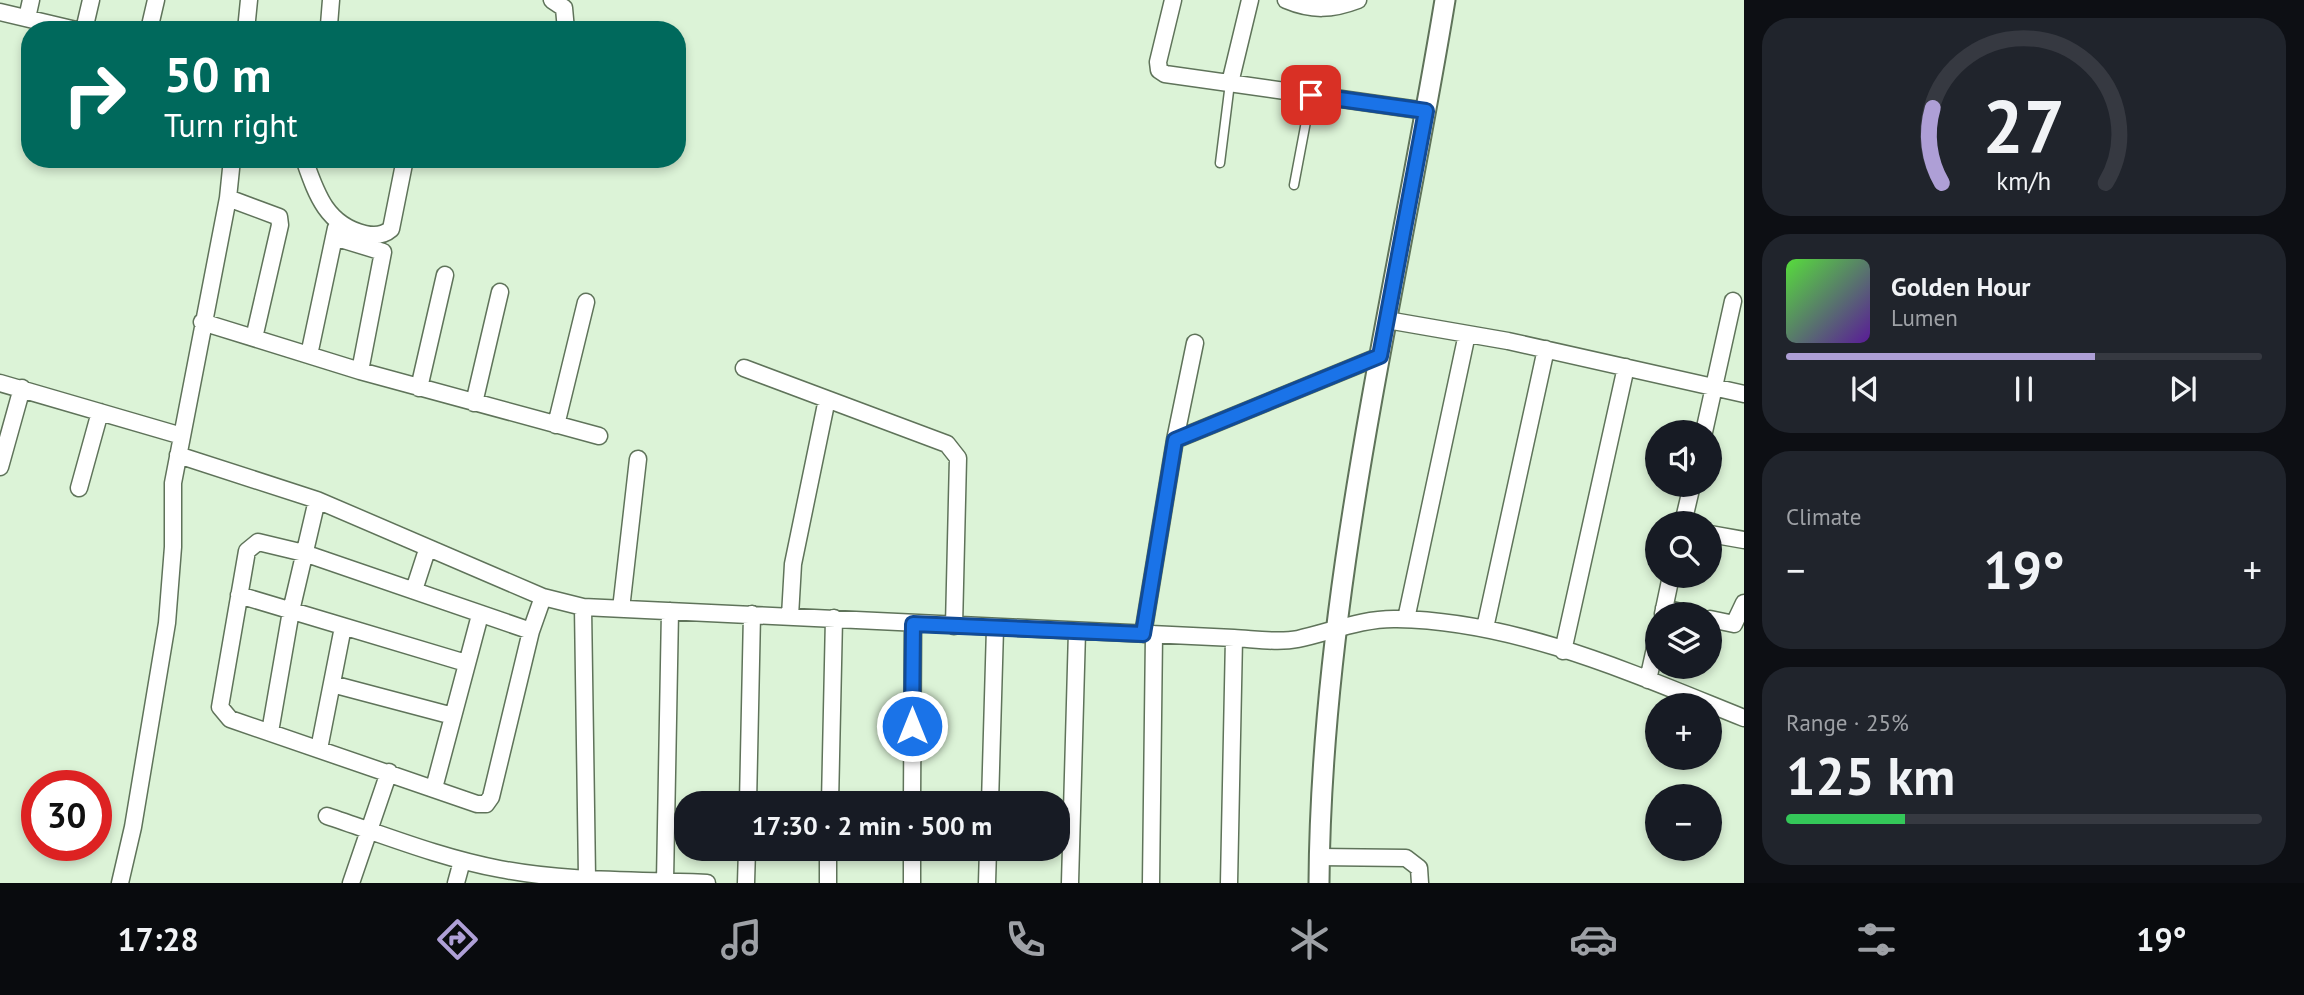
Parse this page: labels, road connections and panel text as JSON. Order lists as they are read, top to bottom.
{
  "page": {
    "turn": ["50 m", "Turn right"],
    "song": ["Golden Hour", "Lumen"],
    "map_buttons": ["+", "−"],
    "tile": [
      "Climate",
      ["Range · 25%", "125 km"]
    ],
    "heat": ["−", "19°", "+"],
    "limit": "30",
    "trip": "17:30 · 2 min · 500 m",
    "tabs": ["17:28", "19°"],
    "gauge": ["27", "km/h"]
  }
}
